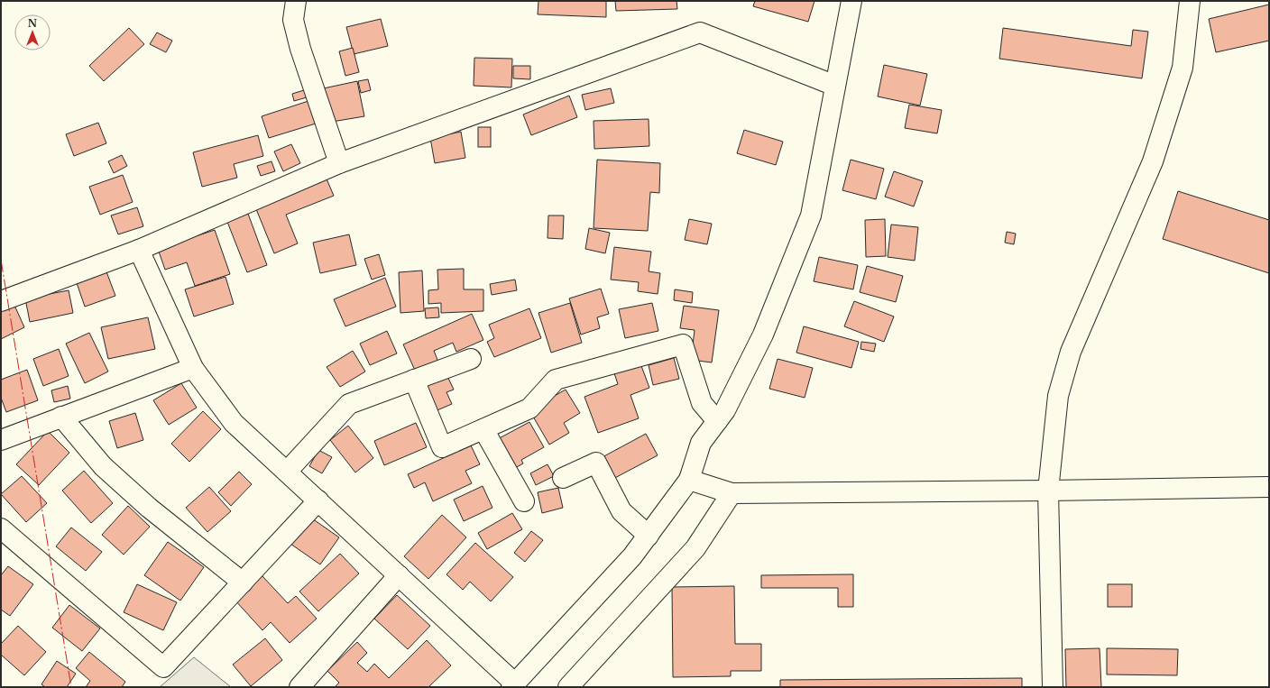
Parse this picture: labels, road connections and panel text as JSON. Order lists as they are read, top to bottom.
{
  "north": "top"
}
